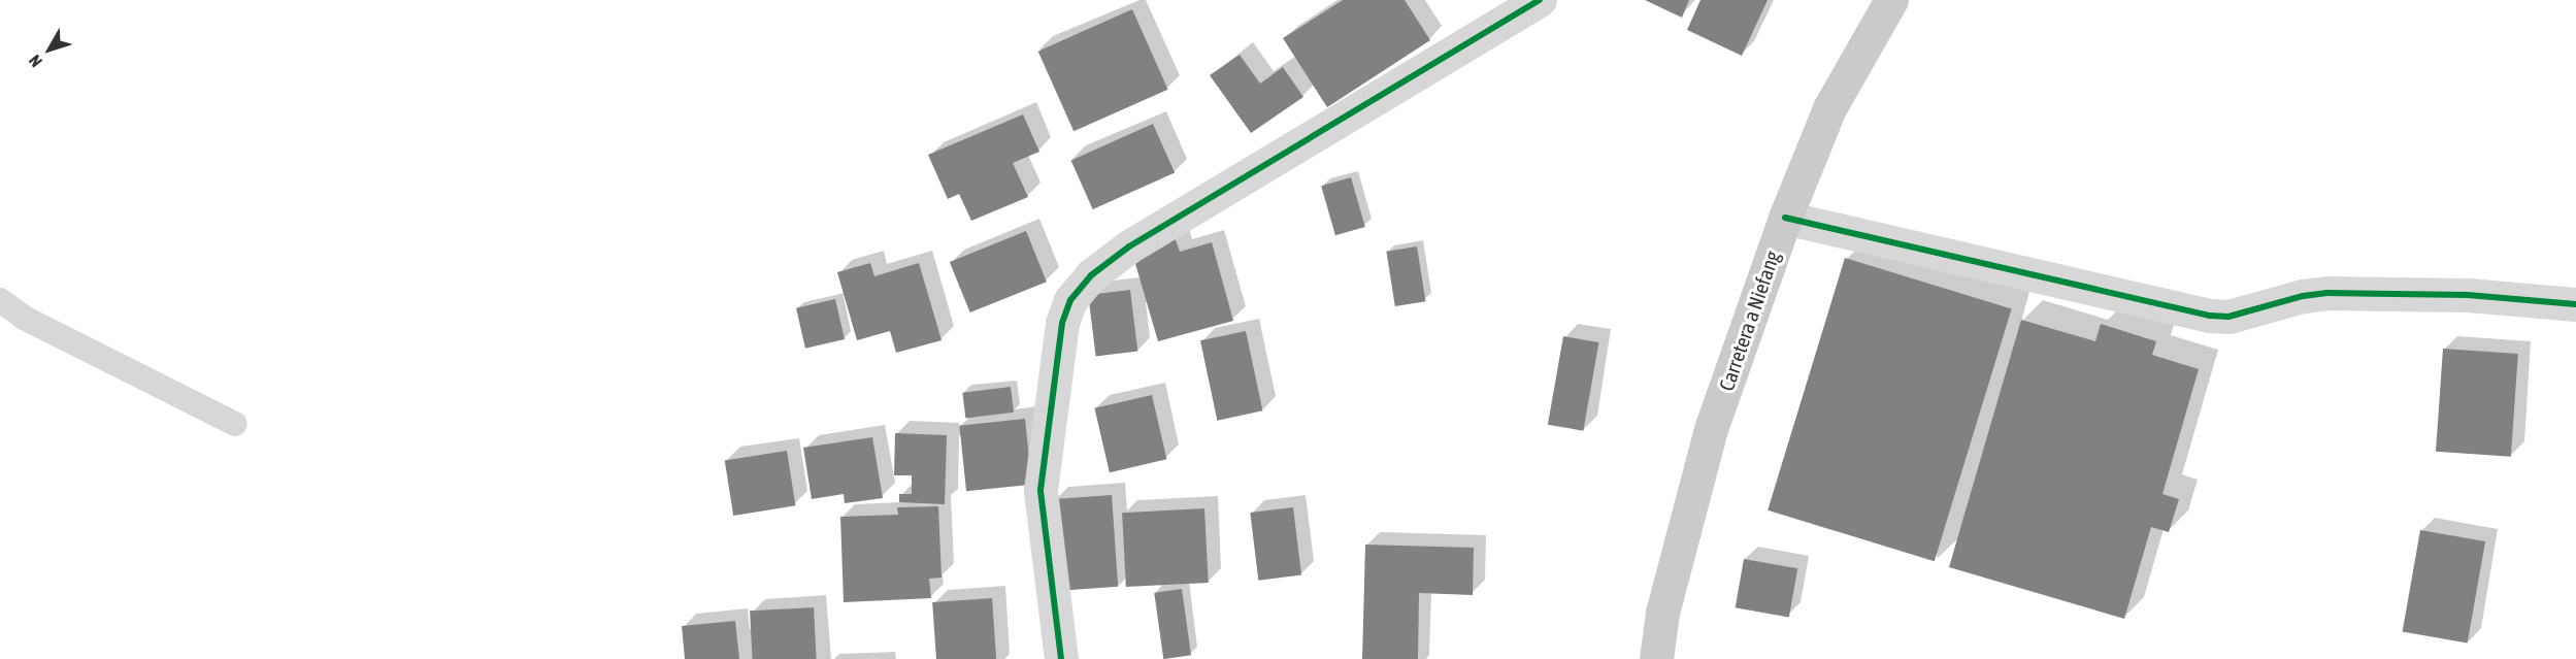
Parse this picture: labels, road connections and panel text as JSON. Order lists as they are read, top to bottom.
{
  "streets": {
    "main road": ["Carretera a Niefang"]
  },
  "north": "bottom left"
}
